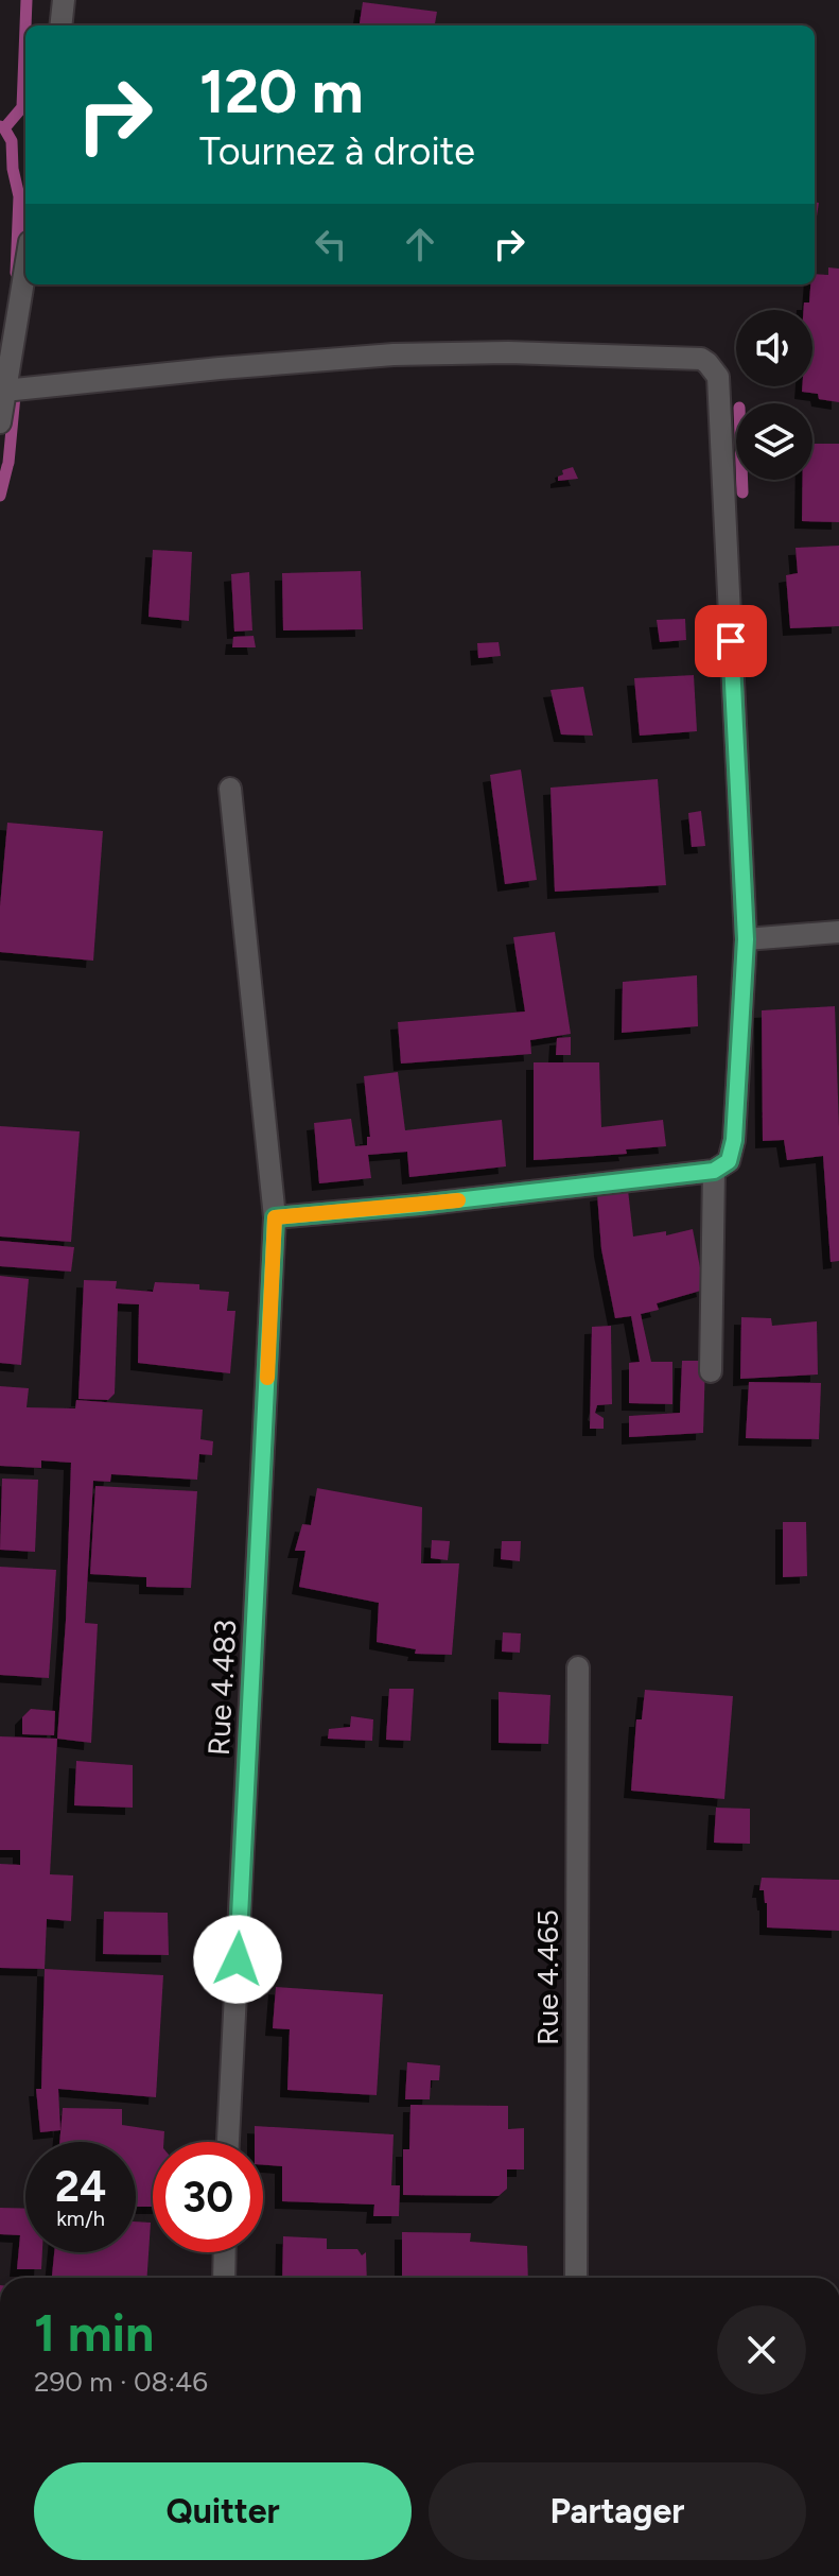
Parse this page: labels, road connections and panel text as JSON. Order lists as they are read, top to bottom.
{
  "streets": {
    "street": ["Rue 4.483", "Rue 4.465"]
  },
  "page": {
    "turn": ["120 m", "Tournez à droite"],
    "speed": "24 km/h",
    "limit": "30",
    "heading": ["1 min", "290 m · 08:46"],
    "buttons": ["Quitter", "Partager"]
  }
}
